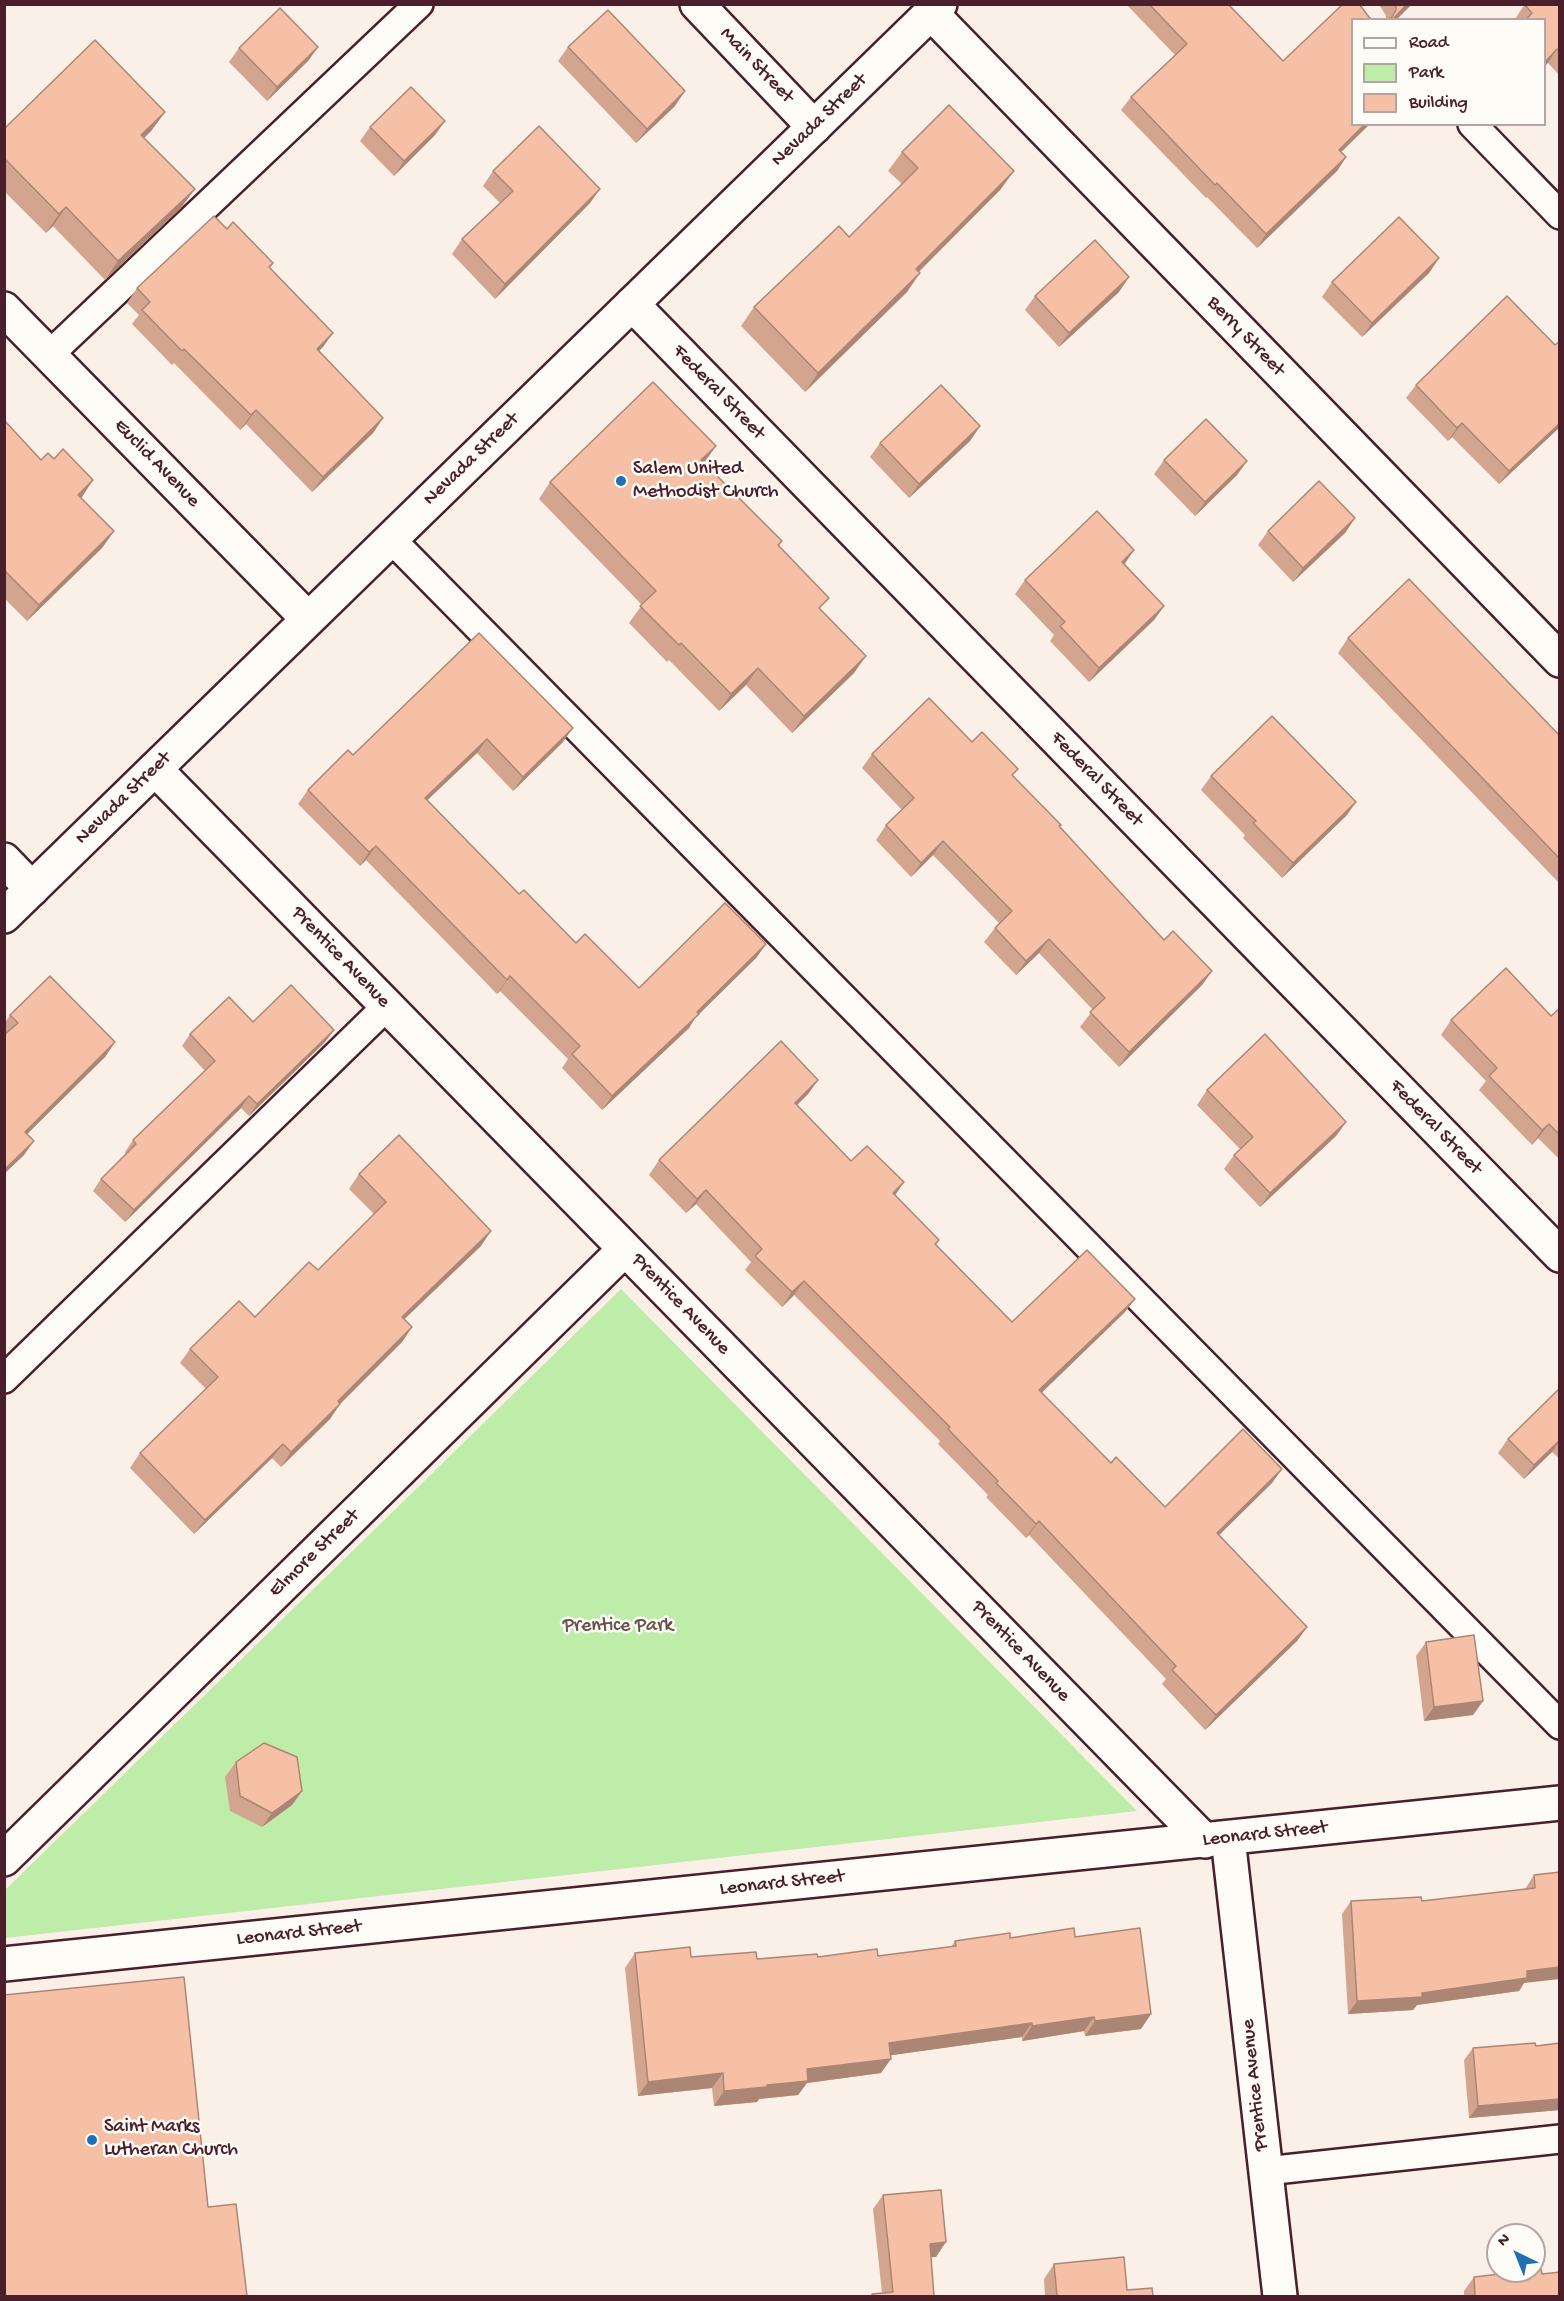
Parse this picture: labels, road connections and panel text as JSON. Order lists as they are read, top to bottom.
{
  "streets": {
    "street": [
      "Main Street",
      "Nevada Street",
      "Berry Street",
      "Federal Street",
      "Euclid Avenue",
      "Prentice Avenue",
      "Elmore Street",
      "Leonard Street"
    ]
  },
  "crossings": [
    ["Main Street", "Nevada Street"],
    ["Nevada Street", "Berry Street"],
    ["Nevada Street", "Federal Street"],
    ["Nevada Street", "Euclid Avenue"],
    ["Nevada Street", "Prentice Avenue"],
    ["Prentice Avenue", "Elmore Street"],
    ["Prentice Avenue", "Leonard Street"]
  ],
  "parks": ["Prentice Park"],
  "places": ["Salem United Methodist Church", "Saint Marks Lutheran Church"],
  "legend": ["Road", "Park", "Building"],
  "north": "top left"
}
